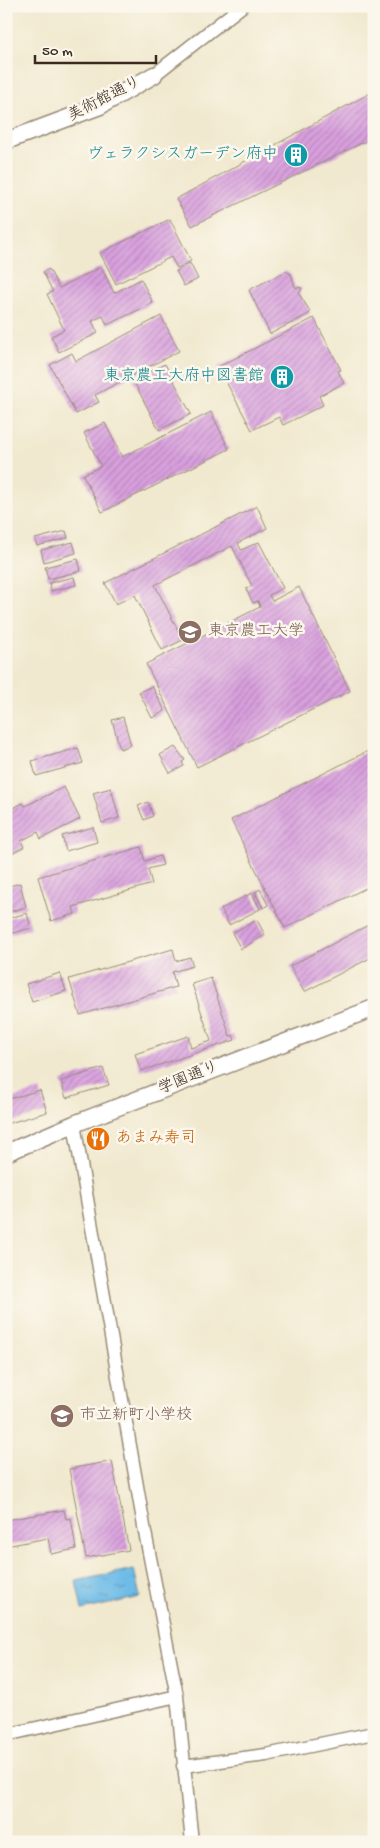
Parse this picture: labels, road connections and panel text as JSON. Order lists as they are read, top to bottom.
{
  "streets": {
    "street": ["美術館通り", "学園通り"]
  },
  "places": {
    "building": ["ヴェラクシスガーデン府中", "東京農工大府中図書館"],
    "school or university": ["東京農工大学", "市立新町小学校"],
    "restaurant": ["あまみ寿司"]
  },
  "scale_bar": "50 m"
}
